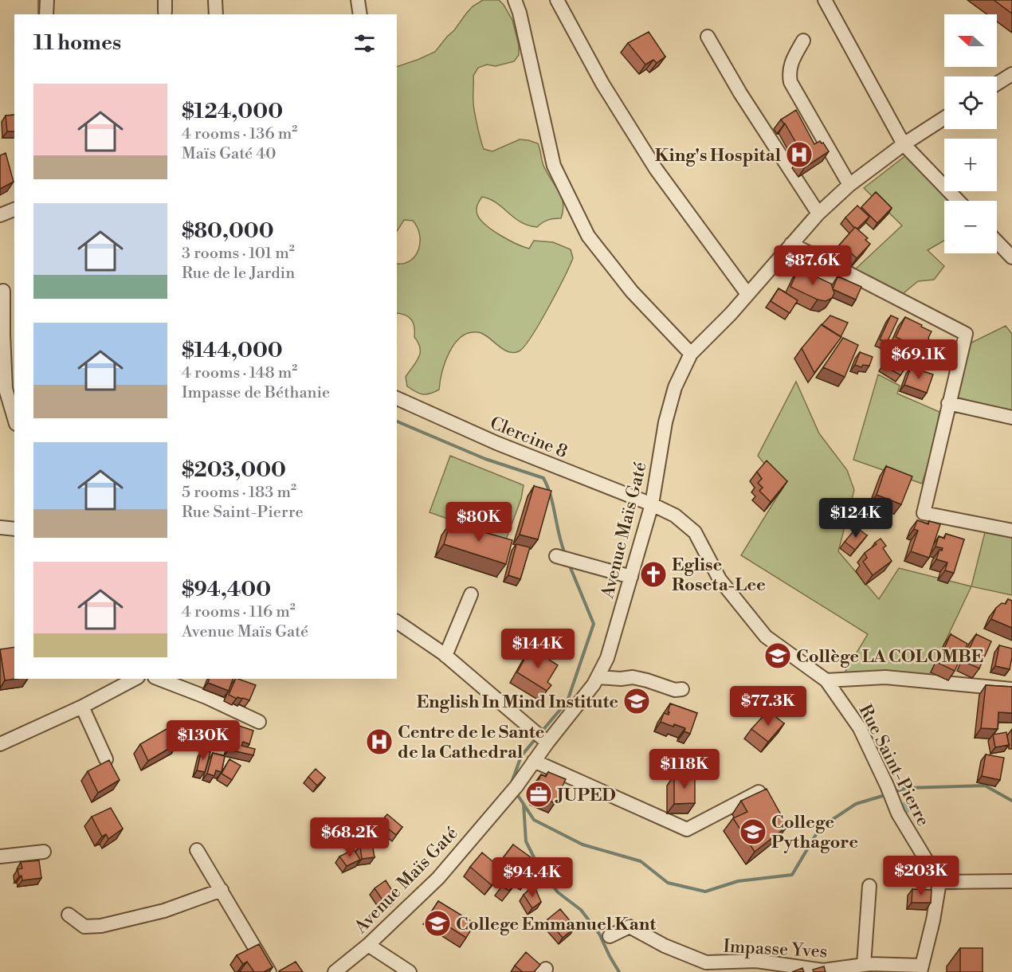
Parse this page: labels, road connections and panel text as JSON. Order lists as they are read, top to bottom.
{
  "streets": {
    "street": [
      "Clercine 8",
      "Avenue Maïs Gaté",
      "Rue Saint-Pierre",
      "Impasse Yves"
    ]
  },
  "crossings": [
    ["Clercine 8", "Avenue Maïs Gaté"],
    ["Clercine 8", "Rue Saint-Pierre"],
    ["Avenue Maïs Gaté", "Rue Saint-Pierre"]
  ],
  "places": {
    "hospital": ["King's Hospital", "Centre de le Sante de la Cathedral"],
    "church": ["Eglise Roseta-Lee"],
    "school or university": [
      "Collège LA COLOMBE",
      "English In Mind Institute",
      "College Pythagore",
      "College Emmanuel Kant"
    ],
    "office": ["JUPED"]
  },
  "north": "left",
  "page": {
    "map_buttons": ["+", "−"],
    "heading": "11 homes",
    "list": [
      {
        "name": "$124,000",
        "note": "4 rooms · 136 m² · Maïs Gaté 40"
      },
      {
        "name": "$80,000",
        "note": "3 rooms · 101 m² · Rue de le Jardin"
      },
      {
        "name": "$144,000",
        "note": "4 rooms · 148 m² · Impasse de Béthanie"
      },
      {
        "name": "$203,000",
        "note": "5 rooms · 183 m² · Rue Saint-Pierre"
      },
      {
        "name": "$94,400",
        "note": "4 rooms · 116 m² · Avenue Maïs Gaté"
      }
    ],
    "price": [
      "$87.6K",
      "$69.1K",
      "$124K",
      "$80K",
      "$144K",
      "$77.3K",
      "$130K",
      "$118K",
      "$68.2K",
      "$203K",
      "$94.4K"
    ]
  }
}
